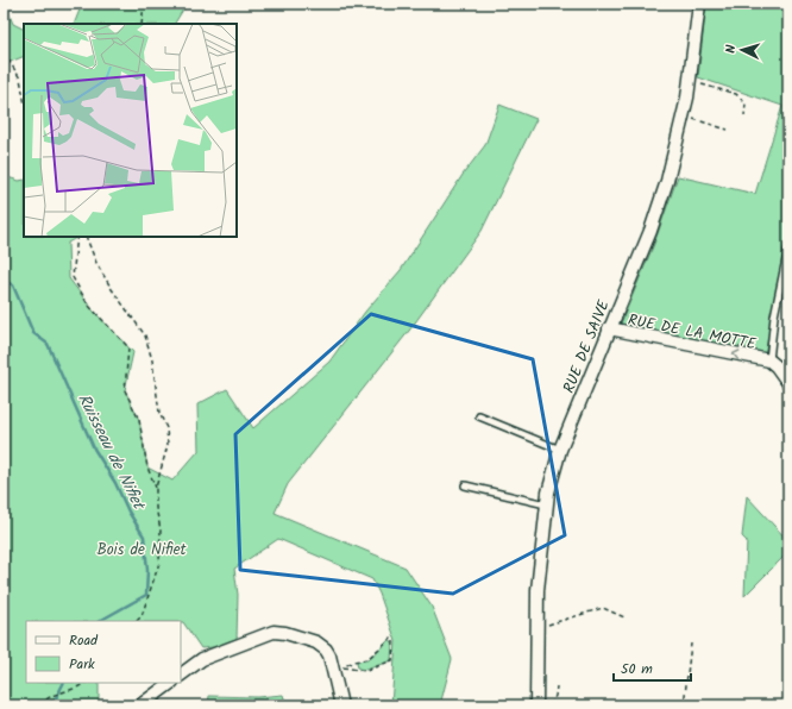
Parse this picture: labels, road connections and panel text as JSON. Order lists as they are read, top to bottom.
{
  "streets": {
    "street": ["RUE DE LA MOTTE", "RUE DE SAIVE"]
  },
  "crossings": [
    ["RUE DE LA MOTTE", "RUE DE SAIVE"]
  ],
  "one_way": ["RUE DE LA MOTTE"],
  "water": ["Ruisseau de Nifiet"],
  "parks": ["Bois de Nifiet"],
  "legend": ["Road", "Park"],
  "scale_bar": "50 m",
  "north": "left"
}
